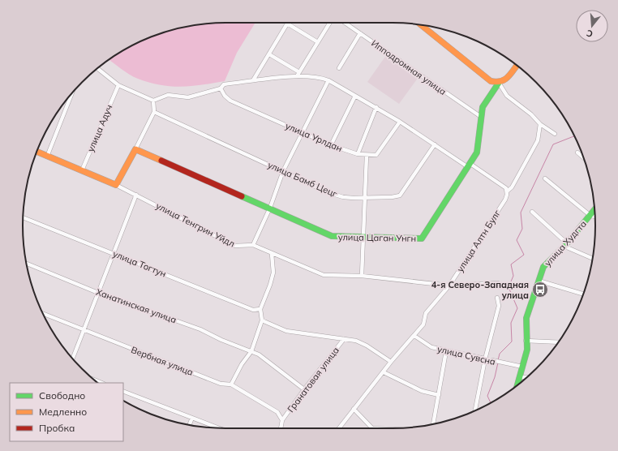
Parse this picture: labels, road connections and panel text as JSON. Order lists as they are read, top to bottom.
{
  "streets": {
    "street": [
      "Ипподромная улица",
      "улица Адуч",
      "улица Урлдан",
      "улица Бамб Цецг",
      "улица Тенгрин Уйдл",
      "улица Цаган Унгн",
      "улица Алтн Булг",
      "улица Худгта",
      "улица Тогтун",
      "Ханатинская улица",
      "улица Сувсна",
      "Вербная улица",
      "Гранатовая улица"
    ]
  },
  "crossings": [
    ["Ипподромная улица", "улица Цаган Унгн"],
    ["улица Адуч", "улица Тенгрин Уйдл"],
    ["улица Тенгрин Уйдл", "улица Алтн Булг"],
    ["улица Алтн Булг", "улица Сувсна"],
    ["улица Худгта", "улица Сувсна"],
    ["Ханатинская улица", "Гранатовая улица"],
    ["Вербная улица", "Гранатовая улица"]
  ],
  "places": {
    "bus stop": ["4-я Северо-Западная улица"]
  },
  "legend": ["Свободно", "Медленно", "Пробка"],
  "north": "bottom"
}
